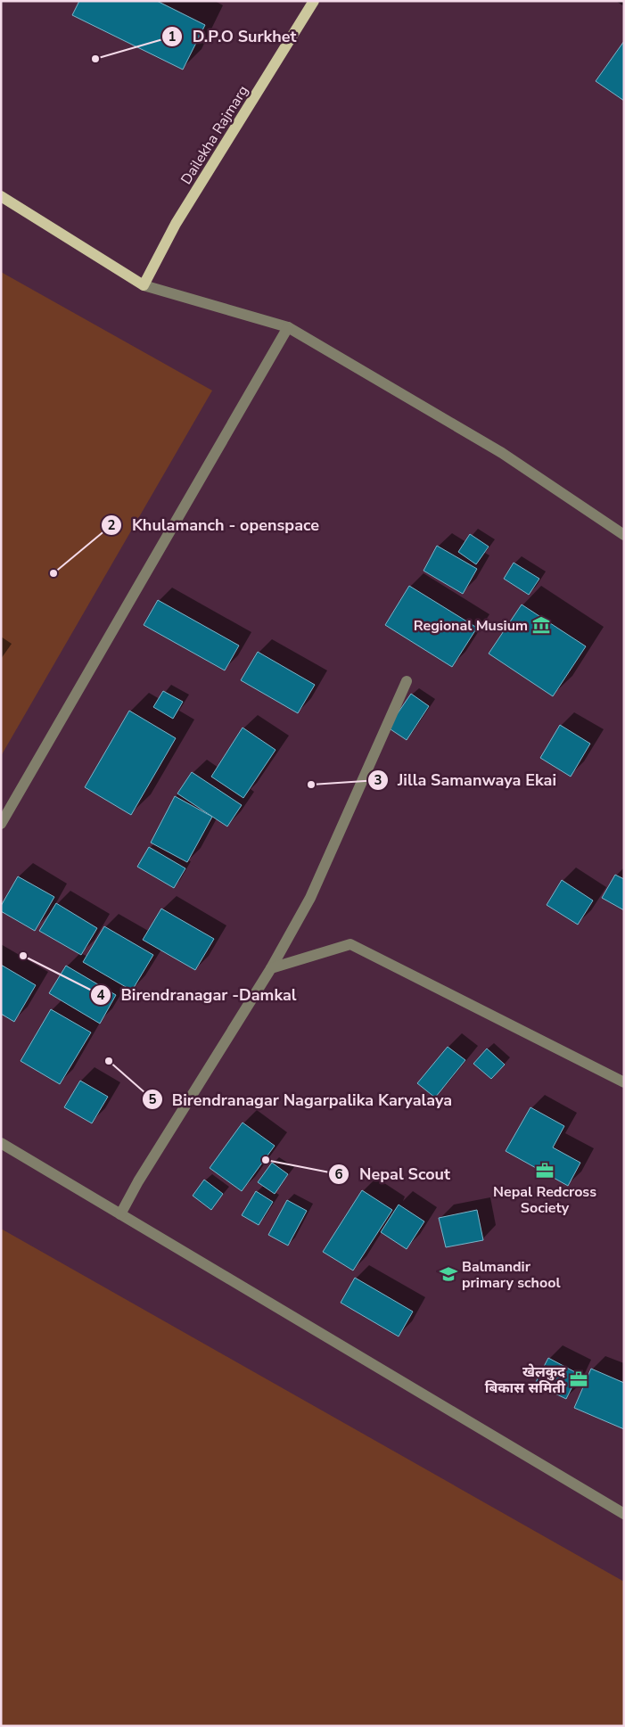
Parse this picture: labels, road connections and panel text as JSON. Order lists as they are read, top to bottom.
{
  "streets": {
    "main road": ["Dailekha Rajmarg"]
  },
  "places": {
    "other": [
      "D.P.O Surkhet",
      "Khulamanch - openspace",
      "Jilla Samanwaya Ekai",
      "Birendranagar -Damkal",
      "Birendranagar Nagarpalika Karyalaya",
      "Nepal Scout"
    ],
    "museum": ["Regional Musium"],
    "office": ["Nepal Redcross Society", "खेलकुद बिकास समिती"],
    "school or university": ["Balmandir primary school"]
  }
}
